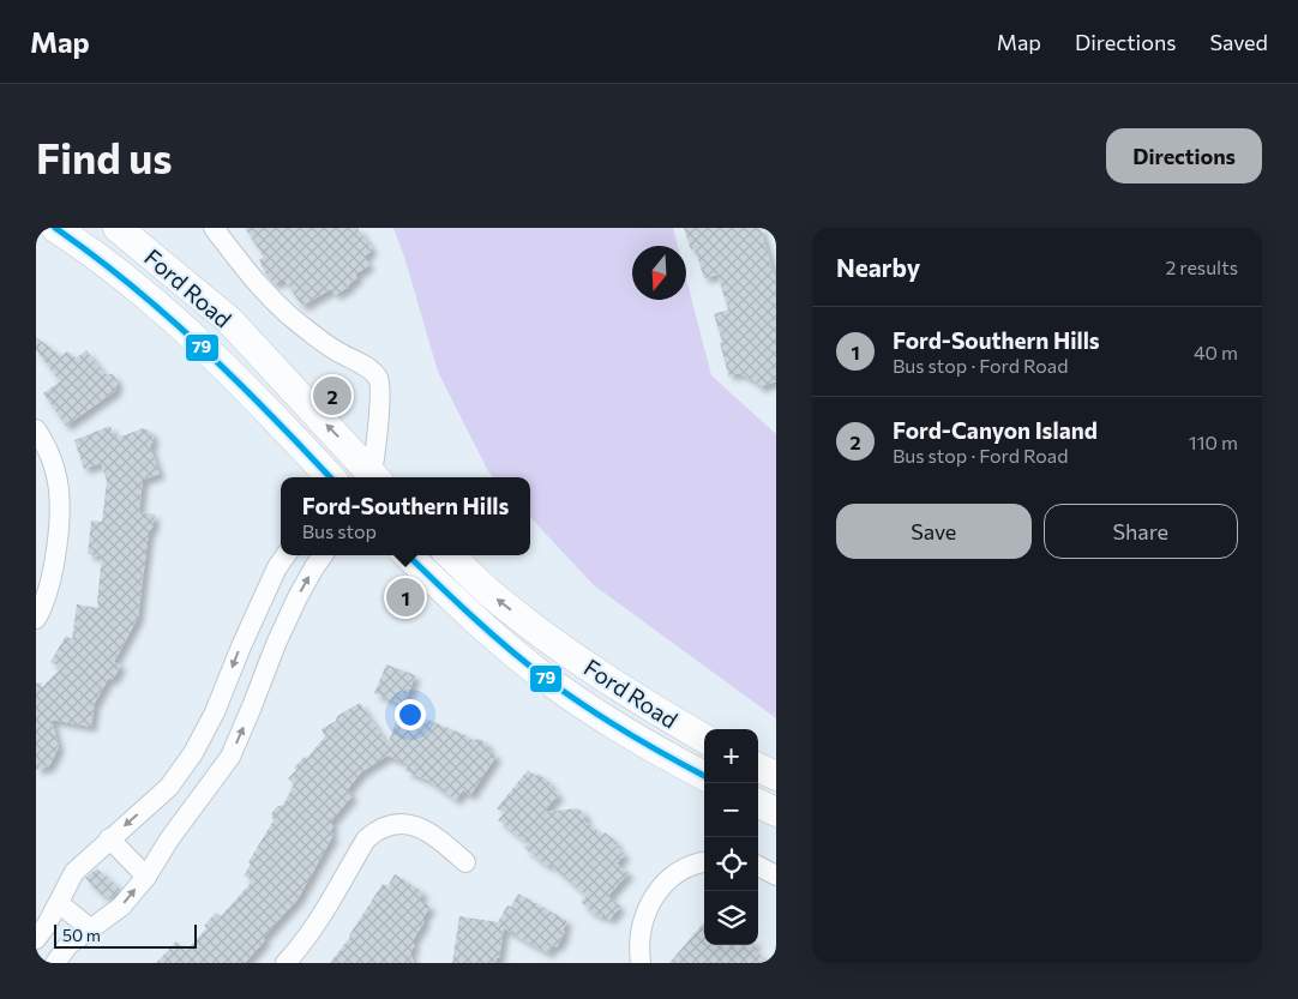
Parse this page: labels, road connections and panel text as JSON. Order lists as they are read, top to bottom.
{
  "streets": {
    "main road": ["Ford Road"]
  },
  "lines": ["transit line 79"],
  "scale_bar": "50 m",
  "north": "bottom",
  "page": {
    "header": "Map",
    "nav": ["Map", "Directions", "Saved"],
    "buttons": [
      "Directions",
      ["Save", "Share"]
    ],
    "title": "Find us",
    "heading": ["Nearby", "2 results"],
    "list": [
      {
        "mark": "1",
        "name": "Ford-Southern Hills",
        "note": "Bus stop · Ford Road",
        "value": "40 m"
      },
      {
        "mark": "2",
        "name": "Ford-Canyon Island",
        "note": "Bus stop · Ford Road",
        "value": "110 m"
      }
    ],
    "pins": ["2", "1"],
    "popup": ["Ford-Southern Hills", "Bus stop"],
    "map_buttons": ["+", "−"],
    "scale": "50 m"
  }
}
